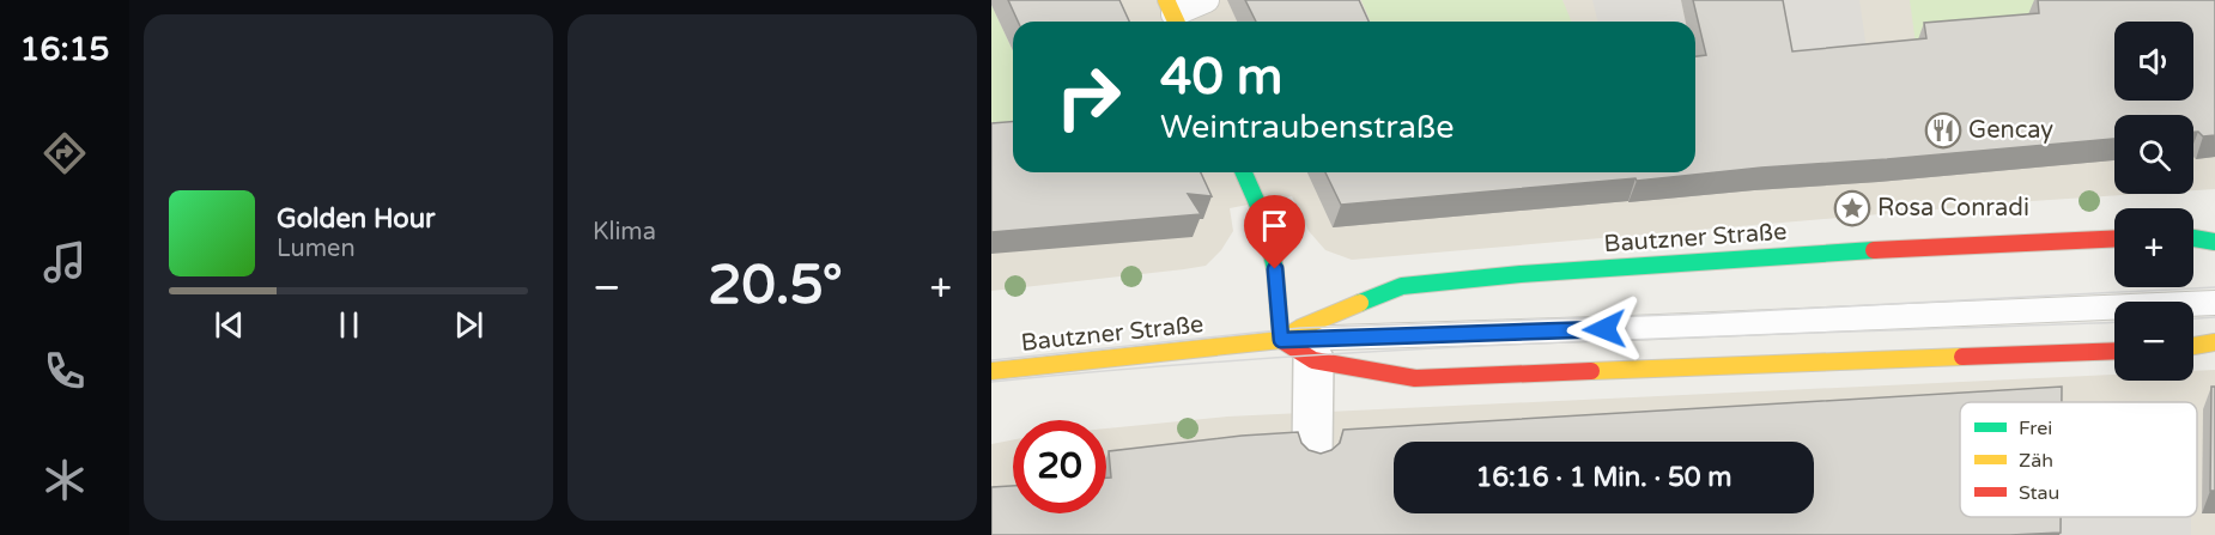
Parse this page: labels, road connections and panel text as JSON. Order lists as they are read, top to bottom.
{
  "streets": {
    "main road": ["Bautzner Straße"]
  },
  "places": {
    "restaurant": ["Gencay"],
    "place": ["Rosa Conradi"]
  },
  "legend": ["Frei", "Zäh", "Stau"],
  "page": {
    "tabs": "16:15",
    "tile": "Klima",
    "map_buttons": ["+", "−"],
    "turn": ["40 m", "Weintraubenstraße"],
    "song": ["Golden Hour", "Lumen"],
    "heat": ["−", "20.5°", "+"],
    "limit": "20",
    "trip": "16:16 · 1 Min. · 50 m"
  }
}
